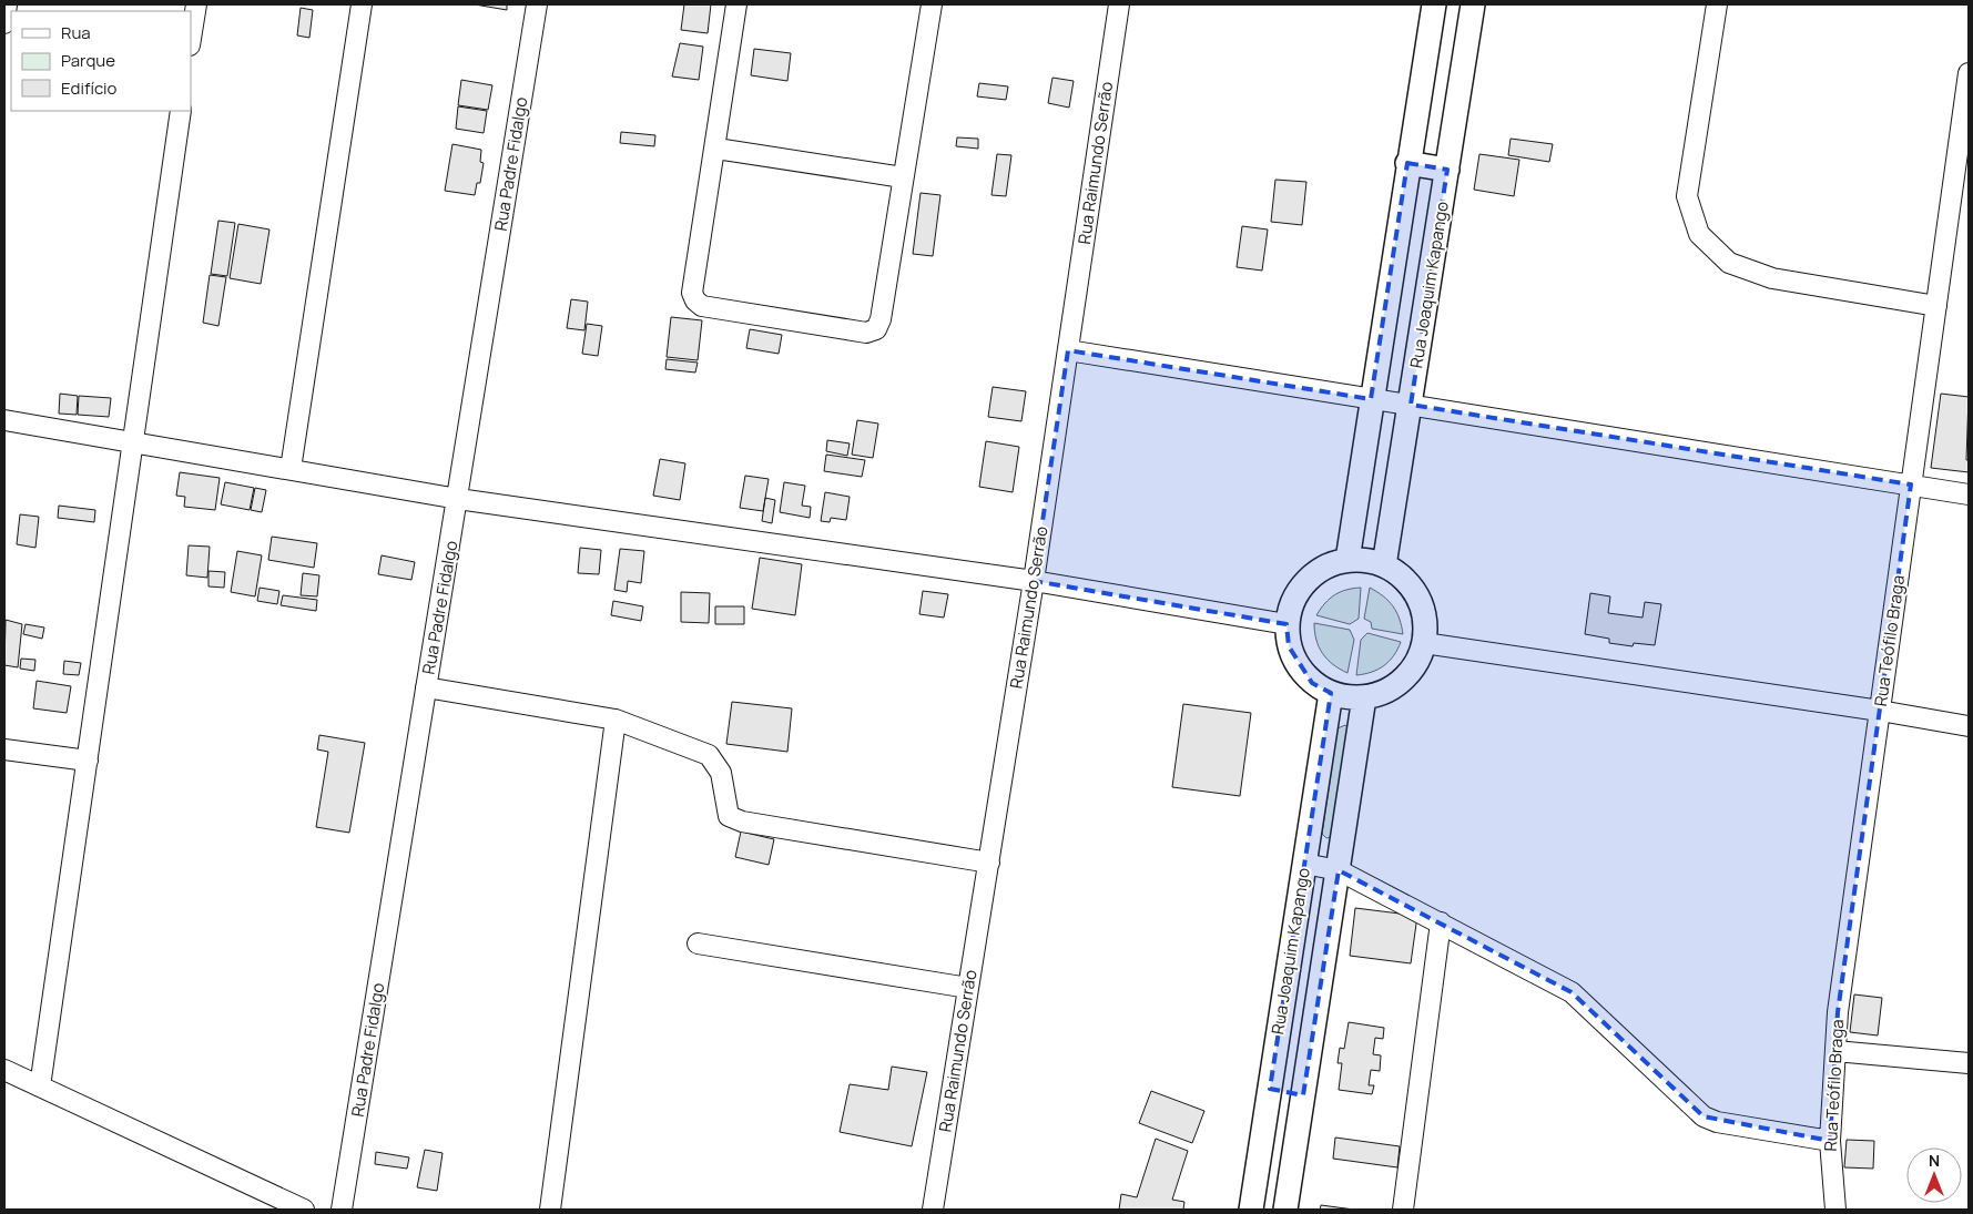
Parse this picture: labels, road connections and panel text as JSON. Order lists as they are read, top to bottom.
{
  "streets": {
    "main road": ["Rua Joaquim Kapango"],
    "street": ["Rua Raimundo Serrão", "Rua Padre Fidalgo", "Rua Teófilo Braga"]
  },
  "legend": ["Rua", "Parque", "Edifício"],
  "north": "top"
}
